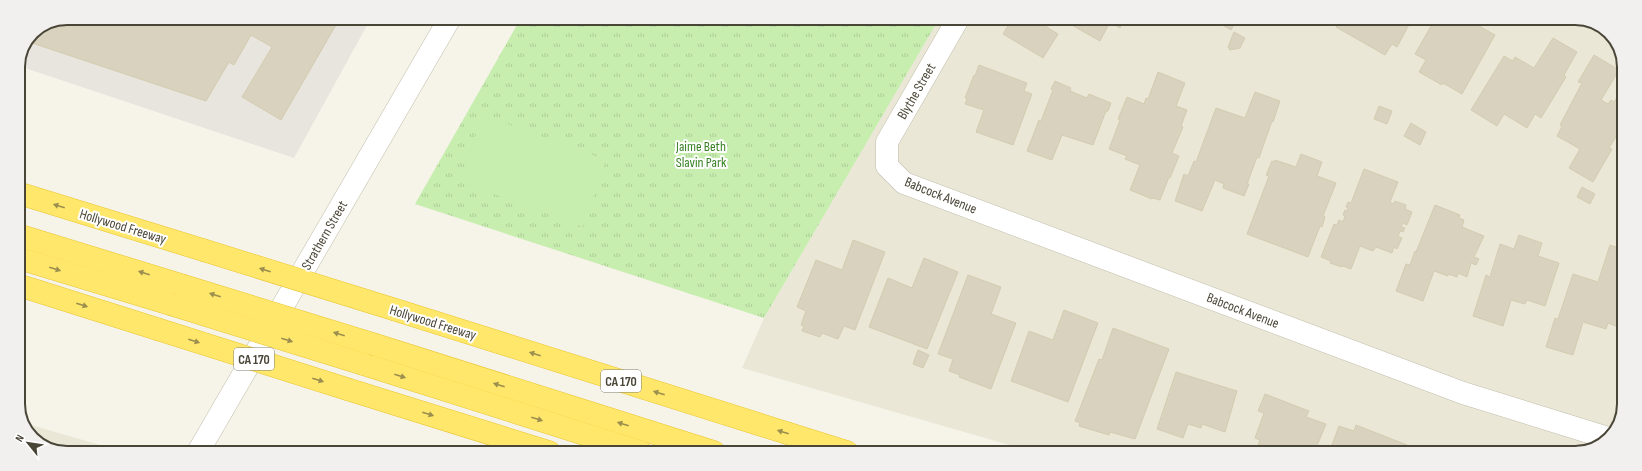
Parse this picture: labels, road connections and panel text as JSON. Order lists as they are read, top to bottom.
{
  "streets": {
    "highway": ["Hollywood Freeway", "CA 170"],
    "street": ["Blythe Street", "Babcock Avenue", "Strathern Street"]
  },
  "crossings": [
    ["Blythe Street", "Babcock Avenue"]
  ],
  "parks": ["Jaime Beth Slavin Park"],
  "north": "top left"
}
